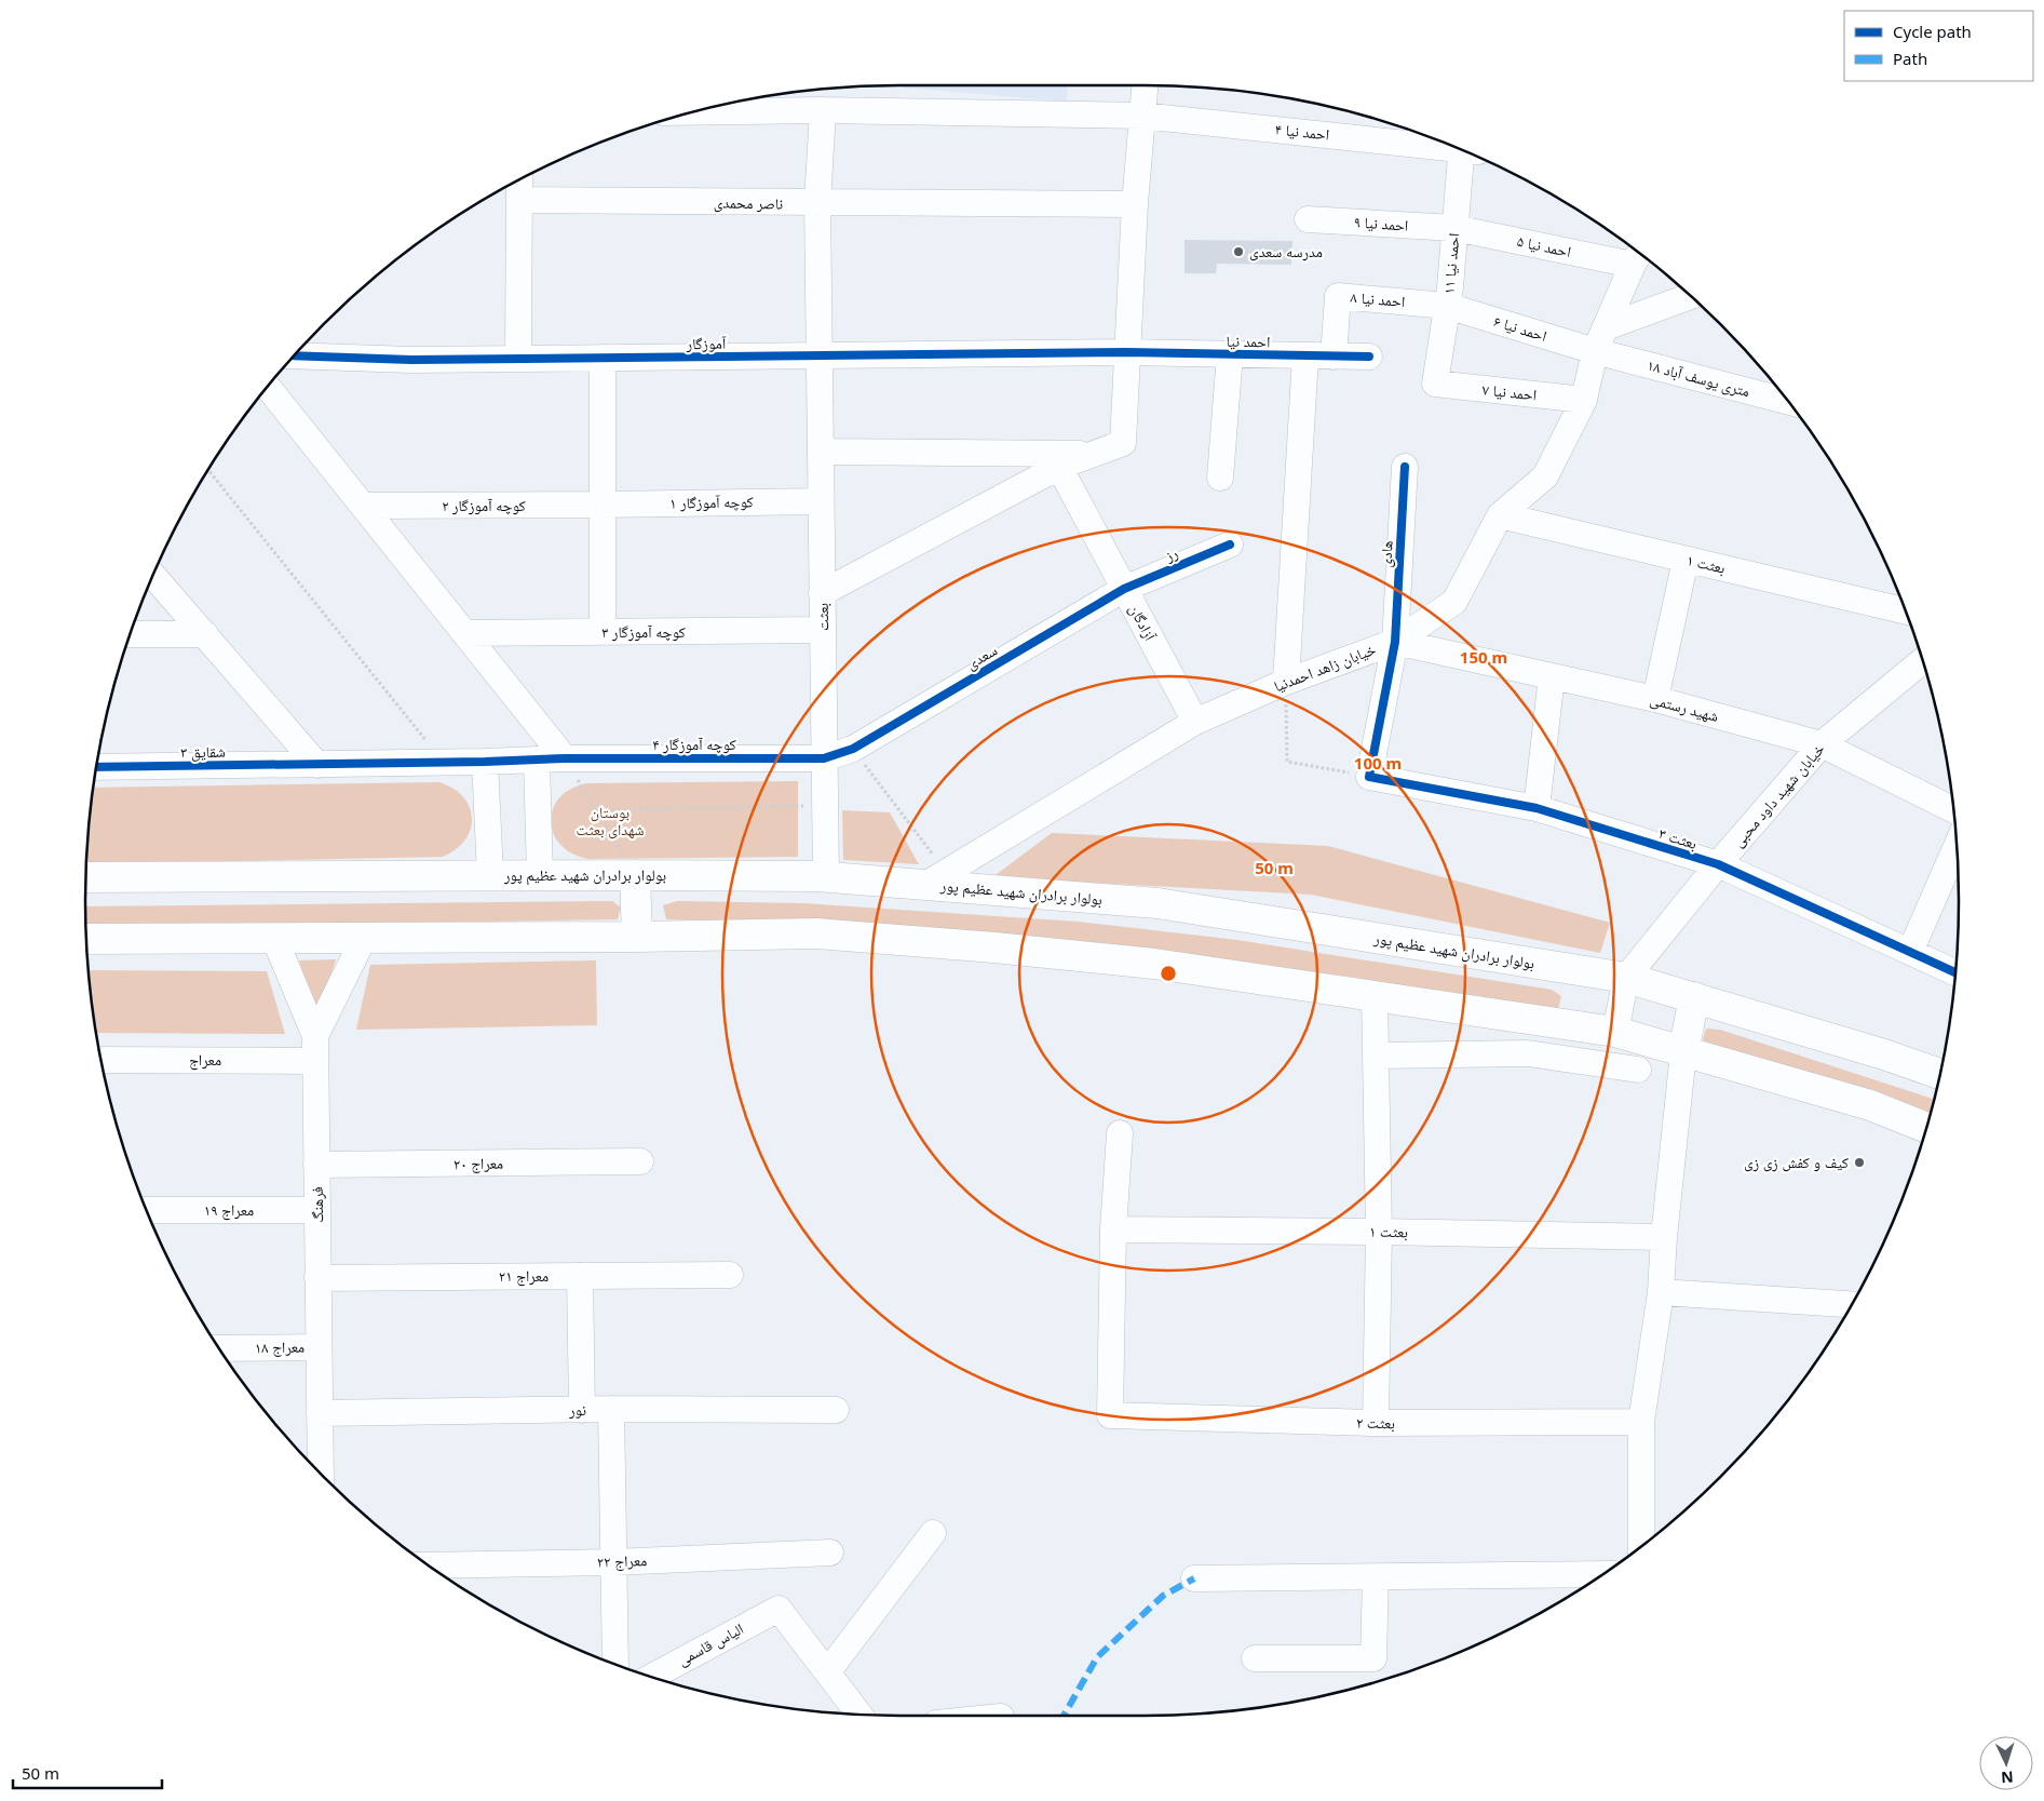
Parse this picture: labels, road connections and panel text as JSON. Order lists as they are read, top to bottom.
{
  "streets": {
    "main road": ["بولوار برادران شهید عظیم‌ پور"],
    "street": [
      "احمد نیا ۴",
      "ناصر محمدی",
      "احمد نیا ۹",
      "احمد نیا ۵",
      "احمد نیا ۱۱",
      "احمد نیا ۸",
      "احمد نیا ۶",
      "احمد نیا",
      "آموزگار",
      "۱۸ متری یوسف آباد",
      "احمد نیا ۷",
      "کوچه آموزگار ۱",
      "کوچه آموزگار ۲",
      "رز",
      "هادی",
      "بعثت ۱",
      "بعثت",
      "آزادگان",
      "کوچه آموزگار ۳",
      "سعدی",
      "خیابان زاهد احمدنیا",
      "شهید رستمی",
      "کوچه آموزگار ۴",
      "شقایق ۳",
      "خیابان شهید داود محبی",
      "بعثت ۳",
      "معراج",
      "معراج ۲۰",
      "فرهنگ",
      "معراج ۱۹",
      "معراج ۲۱",
      "معراج ۱۸",
      "نور",
      "بعثت ۲",
      "معراج ۲۲",
      "الیاس قاسمی"
    ]
  },
  "crossings": [
    ["احمد نیا ۴", "بعثت"],
    ["ناصر محمدی", "آموزگار"],
    ["ناصر محمدی", "بعثت"],
    ["احمد نیا ۹", "احمد نیا ۵"],
    ["احمد نیا ۹", "احمد نیا ۱۱"],
    ["احمد نیا ۵", "احمد نیا ۱۱"],
    ["احمد نیا ۵", "خیابان زاهد احمدنیا"],
    ["احمد نیا ۱۱", "احمد نیا ۸"],
    ["احمد نیا ۱۱", "احمد نیا ۶"],
    ["احمد نیا ۱۱", "احمد نیا ۷"],
    ["احمد نیا ۸", "احمد نیا ۶"],
    ["احمد نیا ۸", "احمد نیا"],
    ["احمد نیا ۶", "۱۸ متری یوسف آباد"],
    ["احمد نیا ۶", "خیابان زاهد احمدنیا"],
    ["احمد نیا", "آموزگار"],
    ["آموزگار", "بعثت"],
    ["۱۸ متری یوسف آباد", "خیابان زاهد احمدنیا"],
    ["احمد نیا ۷", "خیابان زاهد احمدنیا"],
    ["کوچه آموزگار ۱", "کوچه آموزگار ۲"],
    ["کوچه آموزگار ۱", "بعثت"],
    ["رز", "آزادگان"],
    ["رز", "سعدی"],
    ["هادی", "خیابان زاهد احمدنیا"],
    ["هادی", "شهید رستمی"],
    ["هادی", "بعثت ۳"],
    ["بعثت ۱", "خیابان زاهد احمدنیا"],
    ["بعثت ۱", "بعثت ۲"],
    ["بعثت", "کوچه آموزگار ۳"],
    ["بعثت", "سعدی"],
    ["بعثت", "کوچه آموزگار ۴"],
    ["بعثت", "بولوار برادران شهید عظیم‌ پور"],
    ["آزادگان", "سعدی"],
    ["آزادگان", "خیابان زاهد احمدنیا"],
    ["سعدی", "کوچه آموزگار ۴"],
    ["خیابان زاهد احمدنیا", "شهید رستمی"],
    ["خیابان زاهد احمدنیا", "بولوار برادران شهید عظیم‌ پور"],
    ["شهید رستمی", "خیابان شهید داود محبی"],
    ["کوچه آموزگار ۴", "شقایق ۳"],
    ["خیابان شهید داود محبی", "بعثت ۳"],
    ["خیابان شهید داود محبی", "بولوار برادران شهید عظیم‌ پور"],
    ["معراج", "فرهنگ"],
    ["معراج ۲۰", "فرهنگ"],
    ["فرهنگ", "معراج ۱۹"],
    ["فرهنگ", "معراج ۲۱"],
    ["فرهنگ", "معراج ۱۸"],
    ["فرهنگ", "نور"]
  ],
  "parks": ["بوستان شهدای بعثت"],
  "places": ["مدرسه سعدی", "کیف و کفش زی زی"],
  "legend": ["Cycle path", "Path"],
  "scale_bar": "50 m",
  "north": "bottom",
  "rings": ["150 m", "100 m", "50 m"]
}
